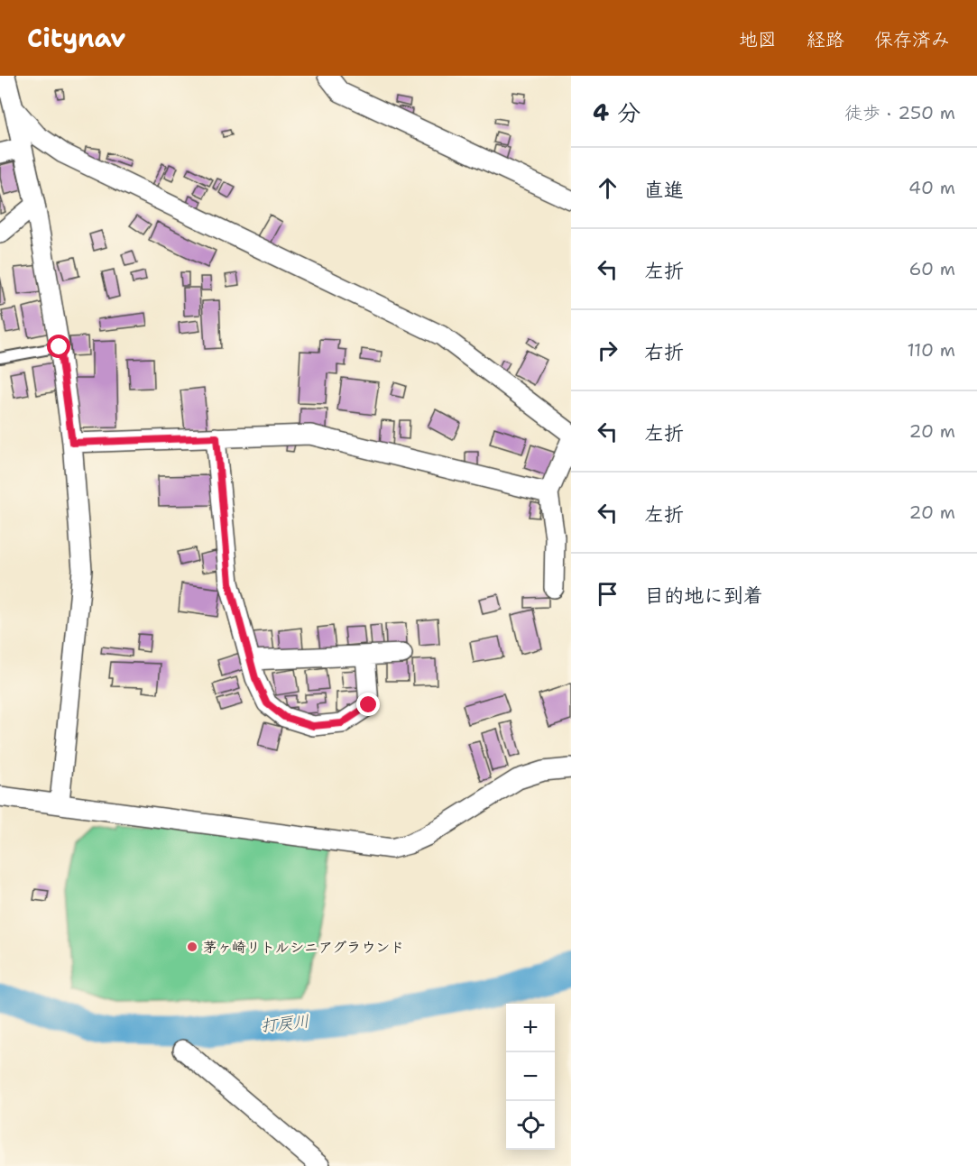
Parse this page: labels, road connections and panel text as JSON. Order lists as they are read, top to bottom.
{
  "water": ["打戻川"],
  "places": ["茅ヶ崎リトルシニアグラウンド"],
  "page": {
    "header": "Citynav",
    "nav": ["地図", "経路", "保存済み"],
    "heading": ["4 分", "徒歩 · 250 m"],
    "list": [
      ["直進", "40 m"],
      ["左折", "60 m"],
      ["右折", "110 m"],
      ["左折", "20 m"],
      ["左折", "20 m"],
      "目的地に到着"
    ],
    "map_buttons": ["+", "−"]
  }
}
